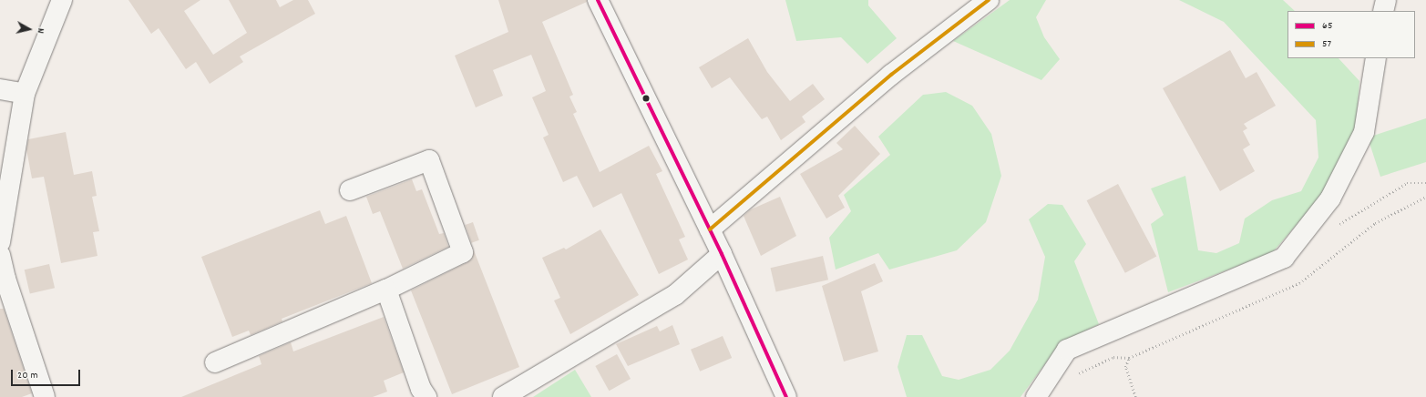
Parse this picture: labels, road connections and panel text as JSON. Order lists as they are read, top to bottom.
{
  "lines": ["transit line 65", "transit line 57"],
  "legend": ["65", "57"],
  "scale_bar": "20 m",
  "north": "right"
}
